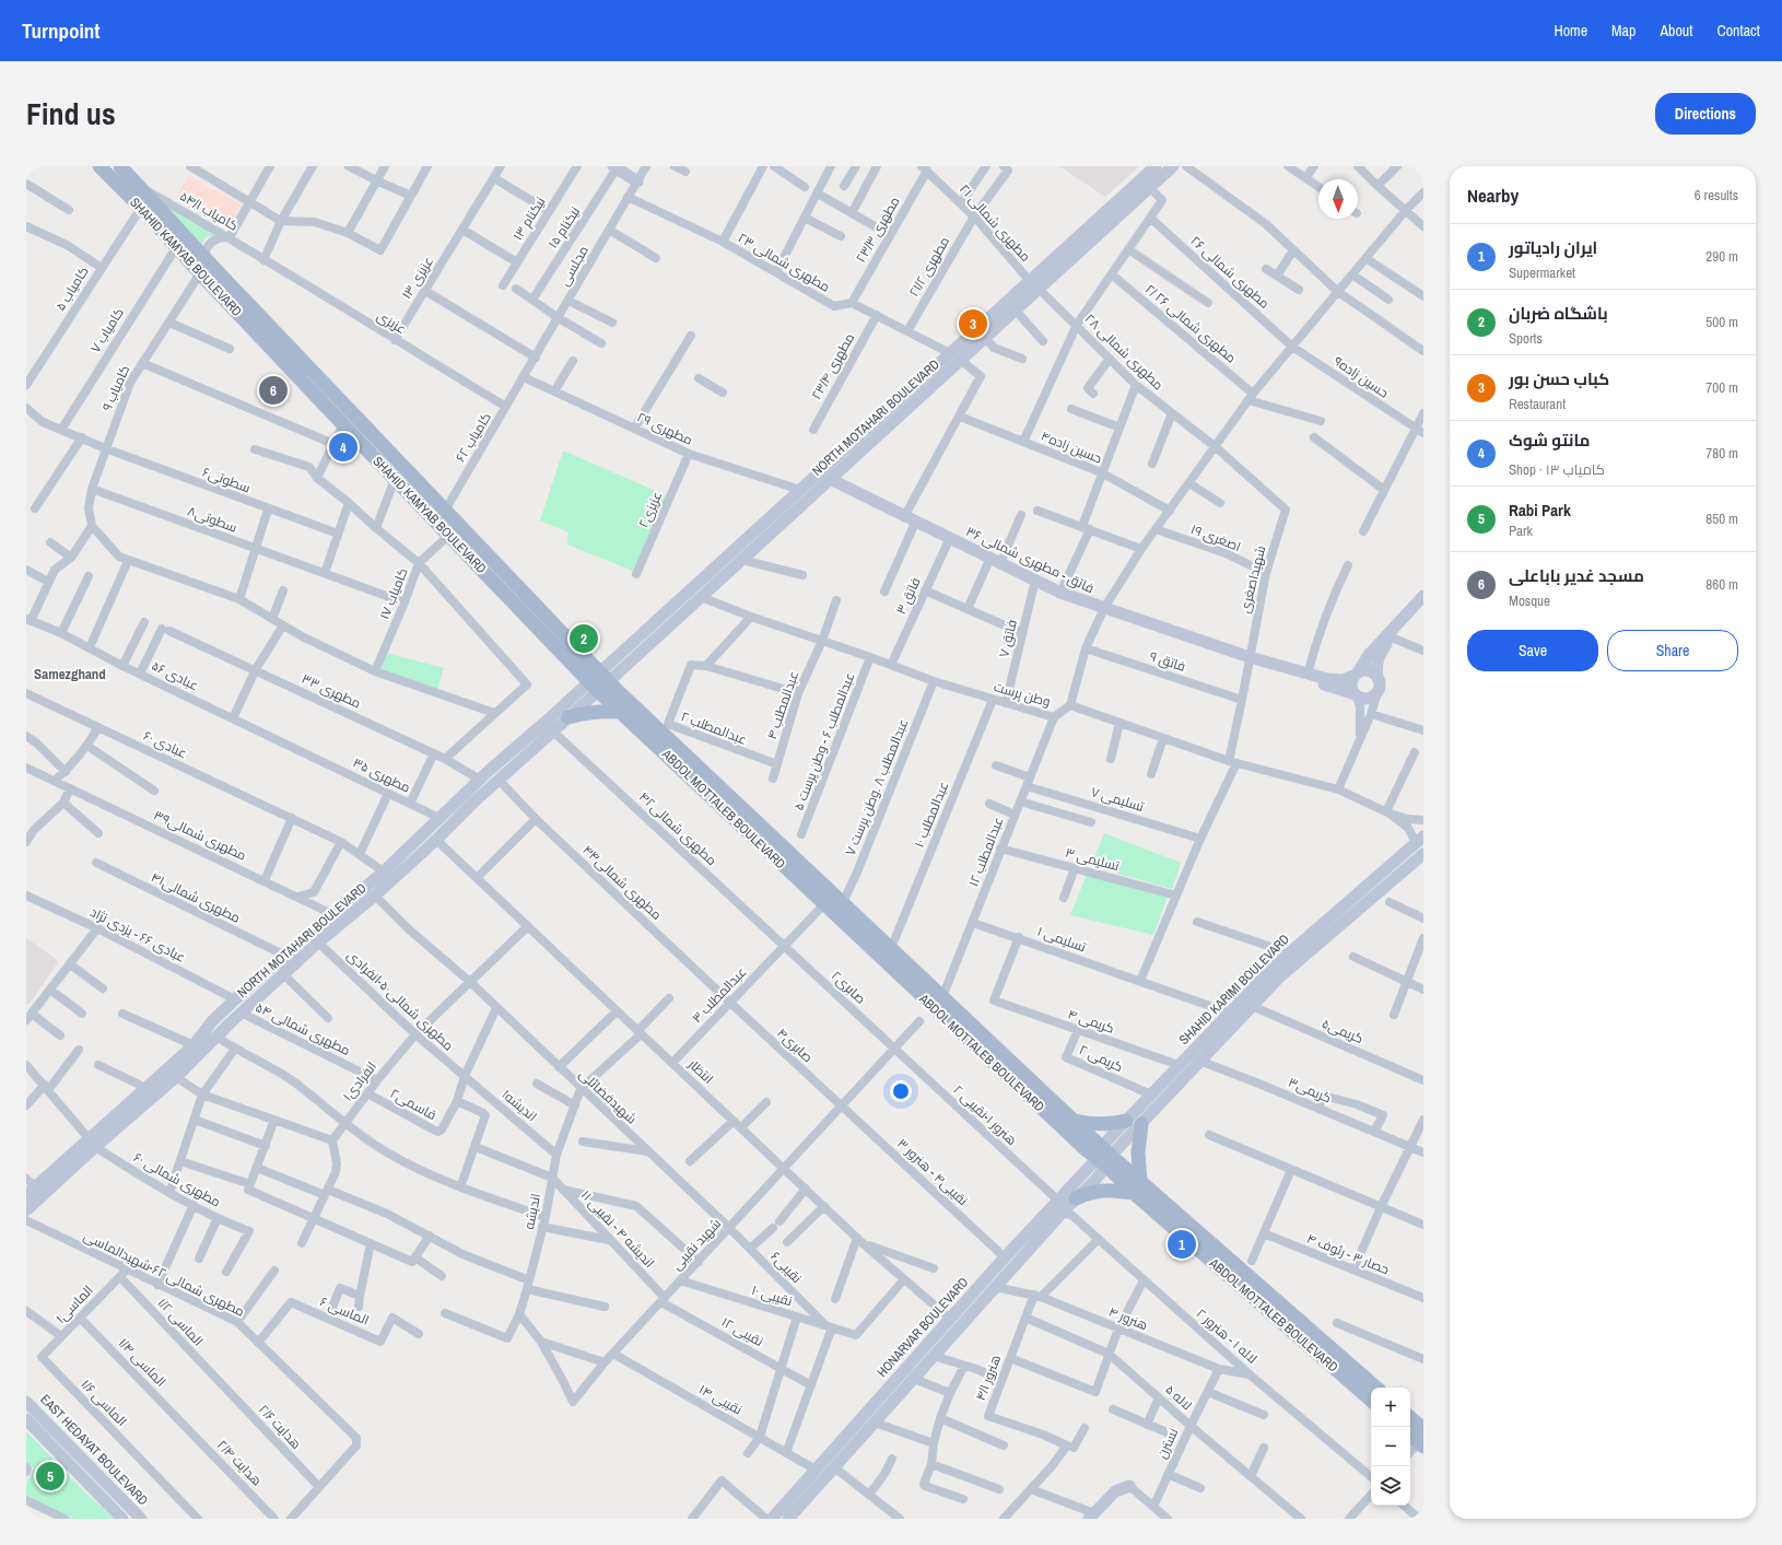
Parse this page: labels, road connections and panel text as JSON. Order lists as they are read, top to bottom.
{
  "streets": {
    "main road": [
      "SHAHID KAMYAB BOULEVARD",
      "NORTH MOTAHARI BOULEVARD",
      "فاتق - مطهری شمالی ۳۶",
      "ABDOL MOTTALEB BOULEVARD",
      "SHAHID KARIMI BOULEVARD",
      "HONARVAR BOULEVARD",
      "EAST HEDAYAT BOULEVARD"
    ],
    "street": [
      "کامیاب ۵۴/۱",
      "نیکنام ۱۳",
      "مطهری شمالی ۲۱",
      "نیکنام ۱۵",
      "مطهری ۲۳/۳",
      "مطهری شمالی ۲۳",
      "مجلسی",
      "مطهری ۲۱/۲",
      "مطهری شمالی ۲۶",
      "عزیزی ۱۳",
      "کامیاب ۵",
      "عزیزی",
      "مطهری شمالی ۲۶ /۲",
      "کامیاب ۷",
      "مطهری شمالی ۲۸",
      "مطهری ۲۳/۴",
      "حسین زاده۹",
      "کامیاب ۹",
      "مطهری ۲۹",
      "کامیاب ۶۲",
      "حسین زاده۴",
      "سطوتی۶",
      "عزیزی۲",
      "سطوتی۸",
      "اصغری ۱۹",
      "شهیداصغری",
      "کامیاب ۱۷",
      "فاتق ۳",
      "فاتق ۷",
      "فاتق ۹",
      "عبادی ۵۶",
      "مطهری ۳۳",
      "وطن پرست",
      "عبدالمطلب ۴",
      "عبدالمطلب ۲",
      "عبدالمطلب ۶ - وطن پرست ۵",
      "عبادی ۶۰",
      "مطهری ۳۵",
      "عبدالمطلب ۸ .وطن پرست ۷",
      "تسلیمی ۷",
      "عبدالمطلب ۱۰",
      "مطهری شمالی۴۲",
      "مطهری شمالی۳۹",
      "عبدالمطلب ۱۲",
      "تسلیمی ۳",
      "مطهری شمالی۴۴",
      "مطهری شمالی۴۱",
      "عبادی ۶۶ - یزدی نژاد",
      "تسلیمی ۱",
      "صابری۲",
      "عبدالمطلب ۳",
      "مطهری شمالی۵۰-انفرادی",
      "کریمی ۴",
      "مطهری شمالی ۵۴",
      "کریمی۵",
      "صابری۴",
      "کریمی ۲",
      "انتظار",
      "انفرادی۱",
      "کریمی۳",
      "شهیدفضائلی",
      "قاسمی۲",
      "اندیشه۱",
      "هنرور ۱-نقیبی ۲",
      "نقیبی۴ - هنرور ۳",
      "مطهری شمالی ۶۰",
      "اندیشه",
      "اندیشه ۴ - نقیبی ۱۱",
      "شهید نقیبی",
      "حصار ۳ - رئوف ۴",
      "نقیبی۶",
      "مطهری شمالی ۶۲-شهیدالماسی",
      "نقیبی ۱۰",
      "الماسی۱",
      "الماسی ۶",
      "هنرور ۴",
      "الماسی ۱/۲",
      "نقیبی ۱۲",
      "لاله ۱ - هنرور ۲",
      "الماسی ۱/۴",
      "هنرور ۴/۱",
      "لاله ۵",
      "نقیبی ۱۴",
      "الماسی ۱/۶",
      "هدایت ۲/۶",
      "نسترن",
      "هدایت ۲/۴"
    ]
  },
  "crossings": [
    ["کامیاب ۵۴/۱", "SHAHID KAMYAB BOULEVARD"],
    ["کامیاب ۵۴/۱", "عزیزی"],
    ["مطهری شمالی ۲۱", "مطهری ۲۳/۳"],
    ["مطهری شمالی ۲۱", "مطهری ۲۱/۲"],
    ["مطهری شمالی ۲۱", "مطهری شمالی ۲۸"],
    ["مطهری شمالی ۲۱", "NORTH MOTAHARI BOULEVARD"],
    ["مطهری ۲۳/۳", "مطهری شمالی ۲۳"],
    ["SHAHID KAMYAB BOULEVARD", "کامیاب ۵"],
    ["SHAHID KAMYAB BOULEVARD", "کامیاب ۷"],
    ["SHAHID KAMYAB BOULEVARD", "کامیاب ۹"],
    ["SHAHID KAMYAB BOULEVARD", "NORTH MOTAHARI BOULEVARD"],
    ["SHAHID KAMYAB BOULEVARD", "کامیاب ۶۲"],
    ["SHAHID KAMYAB BOULEVARD", "کامیاب ۱۷"],
    ["SHAHID KAMYAB BOULEVARD", "ABDOL MOTTALEB BOULEVARD"],
    ["مطهری شمالی ۲۳", "مجلسی"],
    ["مجلسی", "مطهری ۲۹"],
    ["مجلسی", "کامیاب ۶۲"],
    ["مطهری شمالی ۲۶", "حسین زاده۹"],
    ["عزیزی ۱۳", "عزیزی"],
    ["عزیزی", "کامیاب ۶۲"],
    ["کامیاب ۷", "سطوتی۶"],
    ["مطهری شمالی ۲۸", "NORTH MOTAHARI BOULEVARD"],
    ["مطهری شمالی ۲۸", "شهیداصغری"],
    ["کامیاب ۹", "سطوتی۶"],
    ["کامیاب ۹", "سطوتی۸"],
    ["NORTH MOTAHARI BOULEVARD", "مطهری ۲۹"],
    ["NORTH MOTAHARI BOULEVARD", "فاتق - مطهری شمالی ۳۶"],
    ["NORTH MOTAHARI BOULEVARD", "مطهری ۳۳"],
    ["NORTH MOTAHARI BOULEVARD", "وطن پرست"],
    ["NORTH MOTAHARI BOULEVARD", "عبادی ۶۰"],
    ["NORTH MOTAHARI BOULEVARD", "مطهری ۳۵"],
    ["NORTH MOTAHARI BOULEVARD", "ABDOL MOTTALEB BOULEVARD"],
    ["NORTH MOTAHARI BOULEVARD", "مطهری شمالی۴۲"],
    ["NORTH MOTAHARI BOULEVARD", "مطهری شمالی۳۹"],
    ["NORTH MOTAHARI BOULEVARD", "مطهری شمالی۴۴"],
    ["NORTH MOTAHARI BOULEVARD", "مطهری شمالی۴۱"],
    ["NORTH MOTAHARI BOULEVARD", "عبادی ۶۶ - یزدی نژاد"],
    ["NORTH MOTAHARI BOULEVARD", "مطهری شمالی۵۰-انفرادی"],
    ["NORTH MOTAHARI BOULEVARD", "مطهری شمالی ۵۴"],
    ["NORTH MOTAHARI BOULEVARD", "انتظار"],
    ["NORTH MOTAHARI BOULEVARD", "شهیدفضائلی"],
    ["NORTH MOTAHARI BOULEVARD", "مطهری شمالی ۶۰"],
    ["مطهری ۲۹", "کامیاب ۶۲"],
    ["مطهری ۲۹", "عزیزی۲"],
    ["سطوتی۸", "کامیاب ۱۷"],
    ["اصغری ۱۹", "شهیداصغری"],
    ["فاتق - مطهری شمالی ۳۶", "شهیداصغری"],
    ["فاتق - مطهری شمالی ۳۶", "فاتق ۳"],
    ["فاتق - مطهری شمالی ۳۶", "فاتق ۷"],
    ["شهیداصغری", "فاتق ۹"],
    ["شهیداصغری", "تسلیمی ۷"],
    ["شهیداصغری", "تسلیمی ۳"],
    ["شهیداصغری", "تسلیمی ۱"],
    ["فاتق ۳", "وطن پرست"],
    ["فاتق ۷", "وطن پرست"],
    ["عبادی ۵۶", "مطهری ۳۳"],
    ["عبادی ۵۶", "مطهری ۳۵"],
    ["وطن پرست", "عبدالمطلب ۴"],
    ["وطن پرست", "عبدالمطلب ۶ - وطن پرست ۵"],
    ["وطن پرست", "عبدالمطلب ۸ .وطن پرست ۷"],
    ["وطن پرست", "عبدالمطلب ۱۰"],
    ["وطن پرست", "عبدالمطلب ۱۲"],
    ["عبدالمطلب ۴", "عبدالمطلب ۲"],
    ["عبدالمطلب ۸ .وطن پرست ۷", "ABDOL MOTTALEB BOULEVARD"],
    ["تسلیمی ۷", "عبدالمطلب ۱۲"],
    ["ABDOL MOTTALEB BOULEVARD", "عبدالمطلب ۱۲"],
    ["ABDOL MOTTALEB BOULEVARD", "SHAHID KARIMI BOULEVARD"],
    ["ABDOL MOTTALEB BOULEVARD", "عبدالمطلب ۳"],
    ["ABDOL MOTTALEB BOULEVARD", "HONARVAR BOULEVARD"],
    ["مطهری شمالی۴۲", "صابری۲"],
    ["مطهری شمالی۴۲", "عبدالمطلب ۳"],
    ["عبدالمطلب ۱۲", "تسلیمی ۳"],
    ["عبدالمطلب ۱۲", "تسلیمی ۱"],
    ["مطهری شمالی۴۴", "عبدالمطلب ۳"],
    ["مطهری شمالی۴۴", "صابری۴"],
    ["تسلیمی ۱", "SHAHID KARIMI BOULEVARD"],
    ["تسلیمی ۱", "کریمی ۴"],
    ["صابری۲", "عبدالمطلب ۳"],
    ["صابری۲", "هنرور ۱-نقیبی ۲"],
    ["صابری۲", "شهید نقیبی"],
    ["SHAHID KARIMI BOULEVARD", "کریمی ۴"],
    ["SHAHID KARIMI BOULEVARD", "کریمی۵"],
    ["SHAHID KARIMI BOULEVARD", "کریمی ۲"],
    ["SHAHID KARIMI BOULEVARD", "کریمی۳"],
    ["SHAHID KARIMI BOULEVARD", "HONARVAR BOULEVARD"],
    ["عبدالمطلب ۳", "صابری۴"],
    ["عبدالمطلب ۳", "انتظار"],
    ["مطهری شمالی۵۰-انفرادی", "انفرادی۱"],
    ["مطهری شمالی۵۰-انفرادی", "قاسمی۲"],
    ["مطهری شمالی۵۰-انفرادی", "اندیشه۱"],
    ["کریمی ۴", "کریمی ۲"],
    ["مطهری شمالی ۵۴", "انفرادی۱"],
    ["صابری۴", "نقیبی۴ - هنرور ۳"],
    ["صابری۴", "شهید نقیبی"],
    ["انتظار", "انفرادی۱"],
    ["انتظار", "شهید نقیبی"],
    ["انتظار", "نقیبی ۱۰"],
    ["انتظار", "HONARVAR BOULEVARD"],
    ["انفرادی۱", "شهیدفضائلی"],
    ["انفرادی۱", "قاسمی۲"],
    ["شهیدفضائلی", "قاسمی۲"],
    ["شهیدفضائلی", "اندیشه"],
    ["شهیدفضائلی", "شهید نقیبی"],
    ["شهیدفضائلی", "نقیبی۶"],
    ["قاسمی۲", "اندیشه۱"],
    ["اندیشه۱", "اندیشه"],
    ["هنرور ۱-نقیبی ۲", "شهید نقیبی"],
    ["هنرور ۱-نقیبی ۲", "HONARVAR BOULEVARD"],
    ["نقیبی۴ - هنرور ۳", "شهید نقیبی"],
    ["نقیبی۴ - هنرور ۳", "HONARVAR BOULEVARD"],
    ["اندیشه", "اندیشه ۴ - نقیبی ۱۱"],
    ["اندیشه", "شهید نقیبی"],
    ["اندیشه", "نقیبی ۱۲"],
    ["اندیشه", "نقیبی ۱۴"],
    ["اندیشه ۴ - نقیبی ۱۱", "شهید نقیبی"],
    ["اندیشه ۴ - نقیبی ۱۱", "نقیبی ۱۲"],
    ["اندیشه ۴ - نقیبی ۱۱", "نقیبی ۱۴"],
    ["شهید نقیبی", "نقیبی۶"],
    ["شهید نقیبی", "نقیبی ۱۰"],
    ["شهید نقیبی", "نقیبی ۱۲"],
    ["شهید نقیبی", "نقیبی ۱۴"],
    ["نقیبی۶", "نقیبی ۱۰"],
    ["مطهری شمالی ۶۲-شهیدالماسی", "الماسی۱"],
    ["مطهری شمالی ۶۲-شهیدالماسی", "الماسی ۶"],
    ["مطهری شمالی ۶۲-شهیدالماسی", "هدایت ۲/۶"],
    ["الماسی۱", "الماسی ۱/۲"],
    ["الماسی۱", "الماسی ۱/۴"],
    ["الماسی۱", "الماسی ۱/۶"],
    ["هنرور ۴", "HONARVAR BOULEVARD"],
    ["هنرور ۴", "لاله ۱ - هنرور ۲"],
    ["هنرور ۴", "هنرور ۴/۱"],
    ["هنرور ۴", "نسترن"],
    ["الماسی ۱/۲", "هدایت ۲/۶"],
    ["HONARVAR BOULEVARD", "لاله ۱ - هنرور ۲"],
    ["HONARVAR BOULEVARD", "نقیبی ۱۴"],
    ["نقیبی ۱۲", "نقیبی ۱۴"],
    ["الماسی ۱/۴", "هدایت ۲/۴"],
    ["هنرور ۴/۱", "لاله ۵"],
    ["لاله ۵", "نسترن"]
  ],
  "districts": ["Samezghand"],
  "north": "bottom",
  "page": {
    "header": "Turnpoint",
    "nav": [
      "Home",
      "Map",
      "About",
      "Contact"
    ],
    "title": "Find us",
    "buttons": [
      "Directions",
      ["Save", "Share"]
    ],
    "heading": ["Nearby", "6 results"],
    "list": [
      {
        "mark": "1",
        "name": "ایران رادیاتور",
        "note": "Supermarket",
        "value": "290 m"
      },
      {
        "mark": "2",
        "name": "باشگاه ضربان",
        "note": "Sports",
        "value": "500 m"
      },
      {
        "mark": "3",
        "name": "كباب حسن بور",
        "note": "Restaurant",
        "value": "700 m"
      },
      {
        "mark": "4",
        "name": "مانتو شوک",
        "note": "Shop · کامیاب ۱۳",
        "value": "780 m"
      },
      {
        "mark": "5",
        "name": "Rabi Park",
        "note": "Park",
        "value": "850 m"
      },
      {
        "mark": "6",
        "name": "مسجد غدیر باباعلی",
        "note": "Mosque",
        "value": "860 m"
      }
    ],
    "pins": [
      "3",
      "6",
      "4",
      "2",
      "1",
      "5"
    ],
    "map_buttons": ["+", "−"]
  }
}
